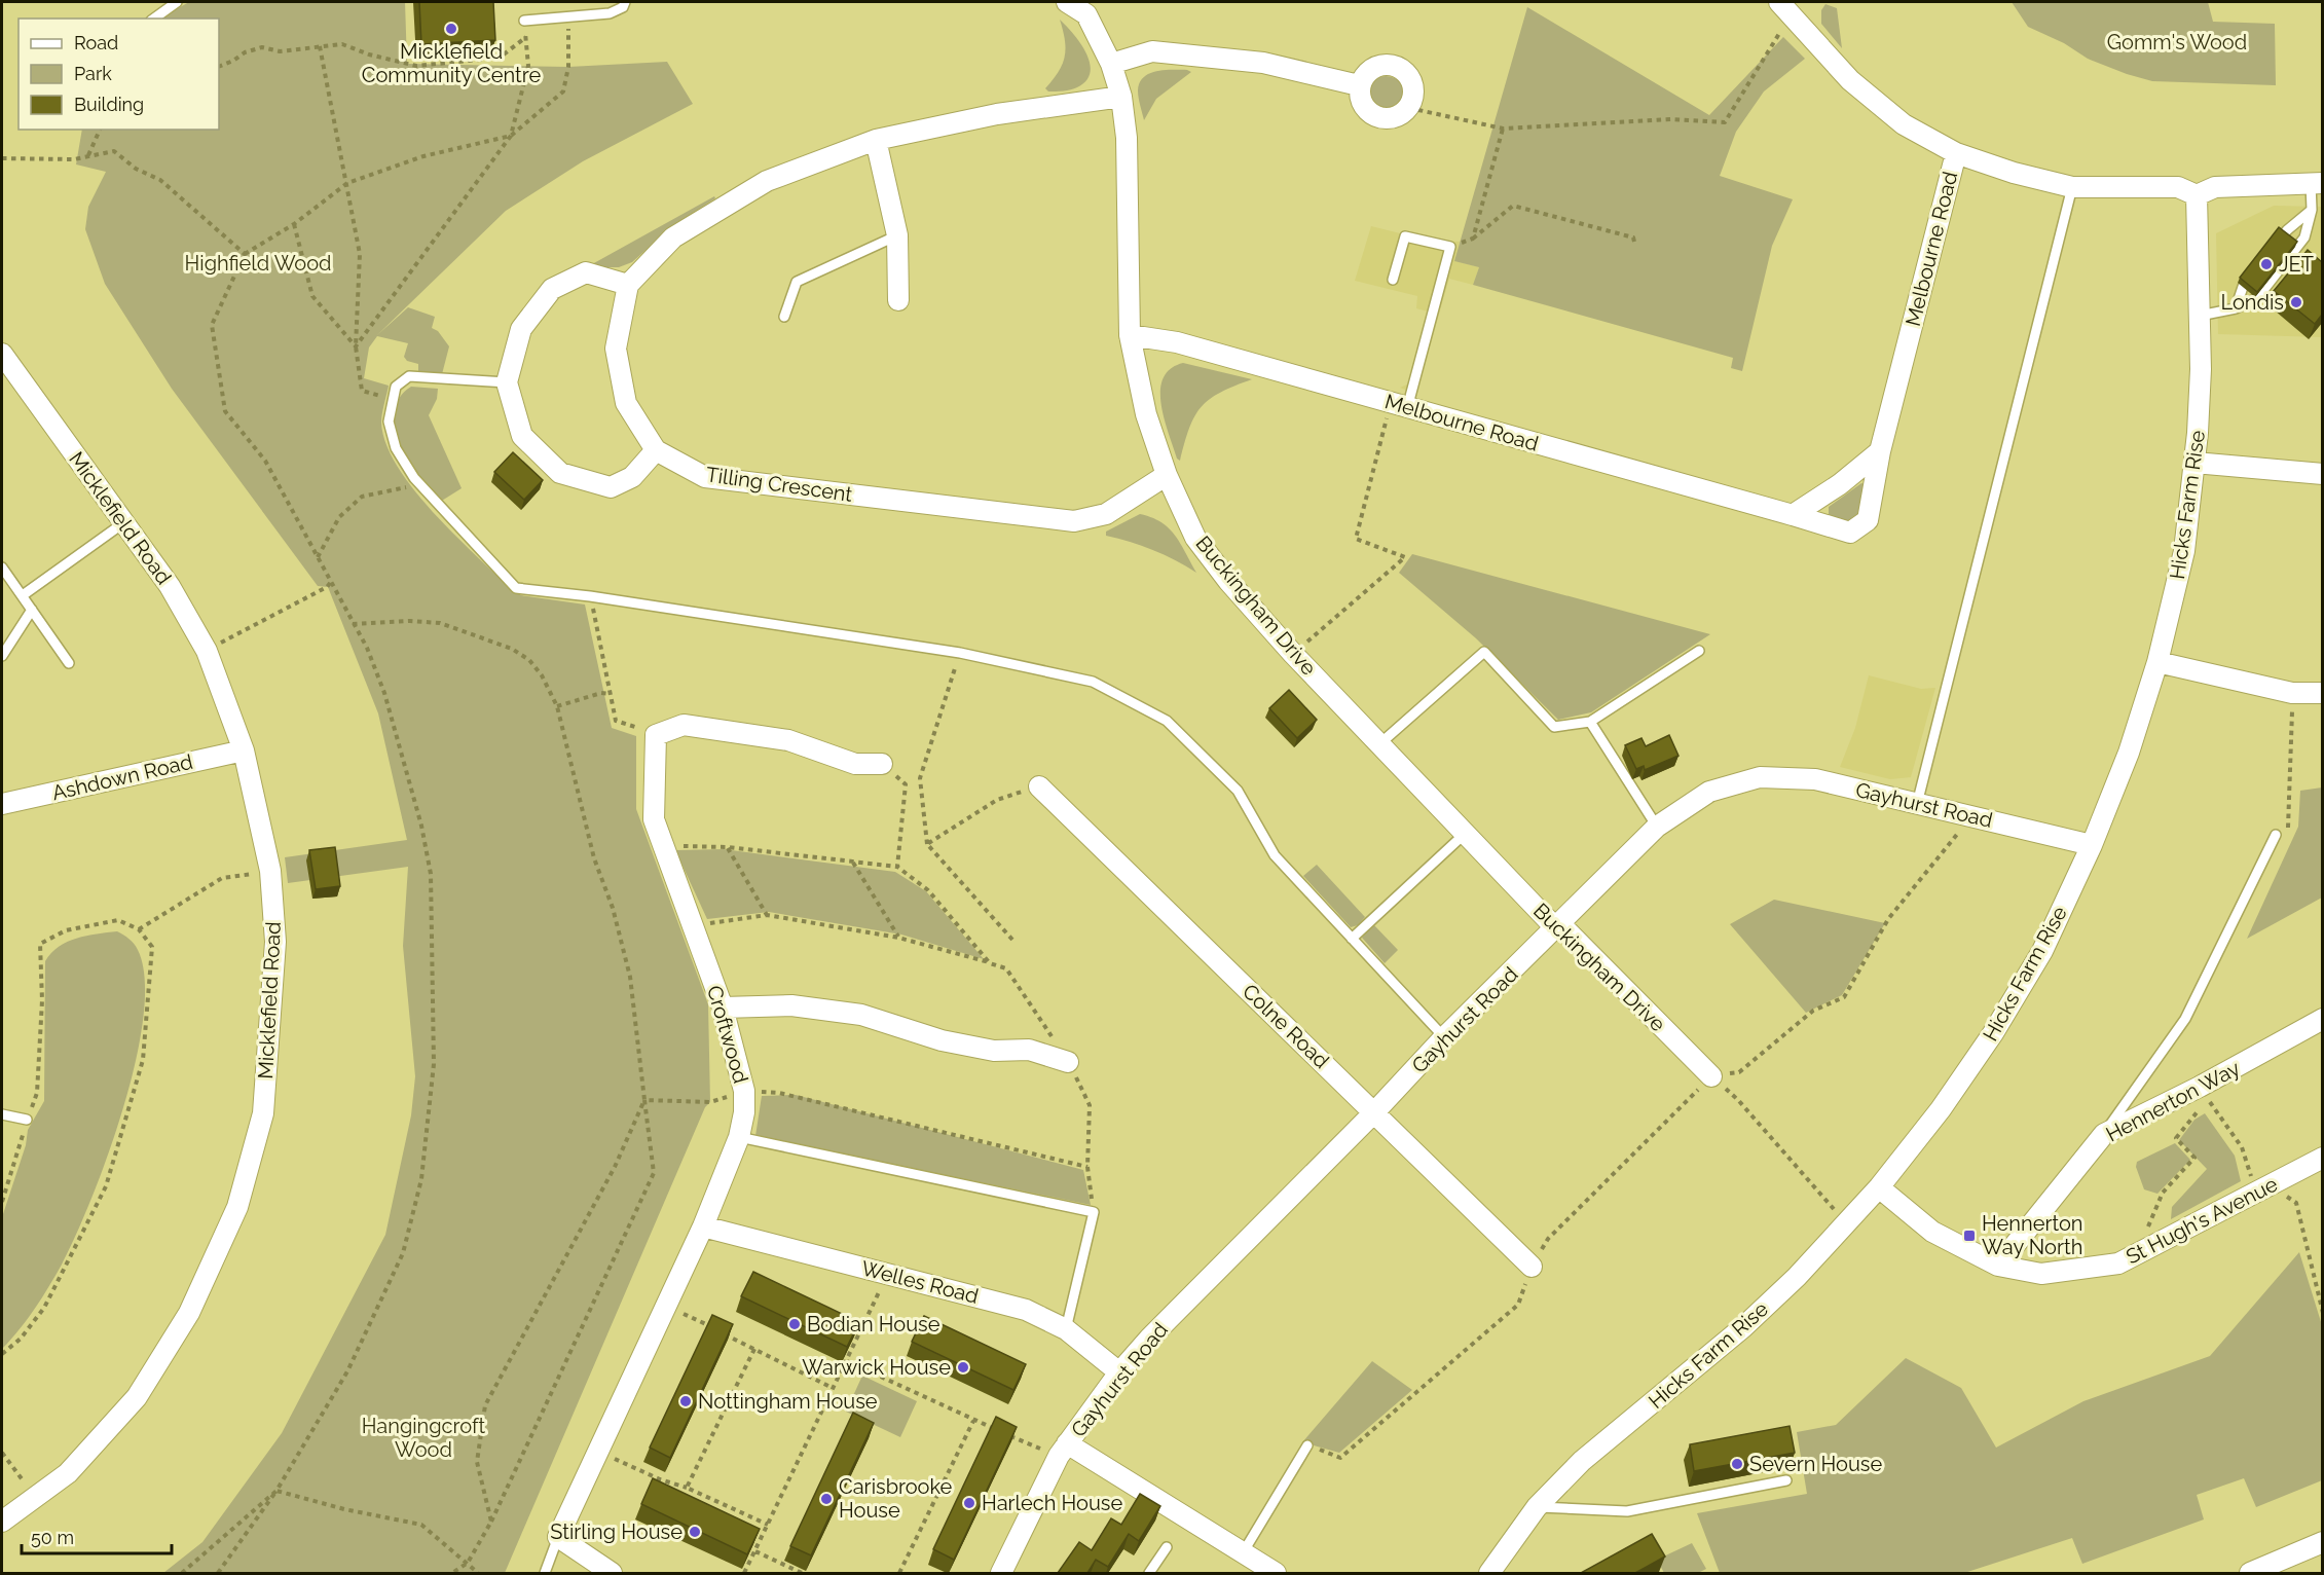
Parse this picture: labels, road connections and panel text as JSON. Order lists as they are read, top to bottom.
{
  "streets": {
    "street": [
      "Melbourne Road",
      "Tilling Crescent",
      "Hicks Farm Rise",
      "Micklefield Road",
      "Buckingham Drive",
      "Ashdown Road",
      "Gayhurst Road",
      "Colne Road",
      "Croftwood",
      "Hennerton Way",
      "St Hugh's Avenue",
      "Welles Road"
    ]
  },
  "crossings": [
    ["Melbourne Road", "Buckingham Drive"],
    ["Tilling Crescent", "Buckingham Drive"],
    ["Hicks Farm Rise", "Gayhurst Road"],
    ["Hicks Farm Rise", "St Hugh's Avenue"],
    ["Micklefield Road", "Ashdown Road"],
    ["Buckingham Drive", "Gayhurst Road"],
    ["Gayhurst Road", "Colne Road"],
    ["Gayhurst Road", "Welles Road"],
    ["Croftwood", "Welles Road"],
    ["Hennerton Way", "St Hugh's Avenue"]
  ],
  "parks": ["Gomm's Wood", "Highfield Wood", "Hangingcroft Wood"],
  "places": {
    "other": [
      "Micklefield Community Centre",
      "JET",
      "Londis",
      "Bodian House",
      "Warwick House",
      "Nottingham House",
      "Severn House",
      "Carisbrooke House",
      "Harlech House",
      "Stirling House"
    ],
    "transit": ["Hennerton Way North"]
  },
  "legend": ["Road", "Park", "Building"],
  "scale_bar": "50 m"
}
